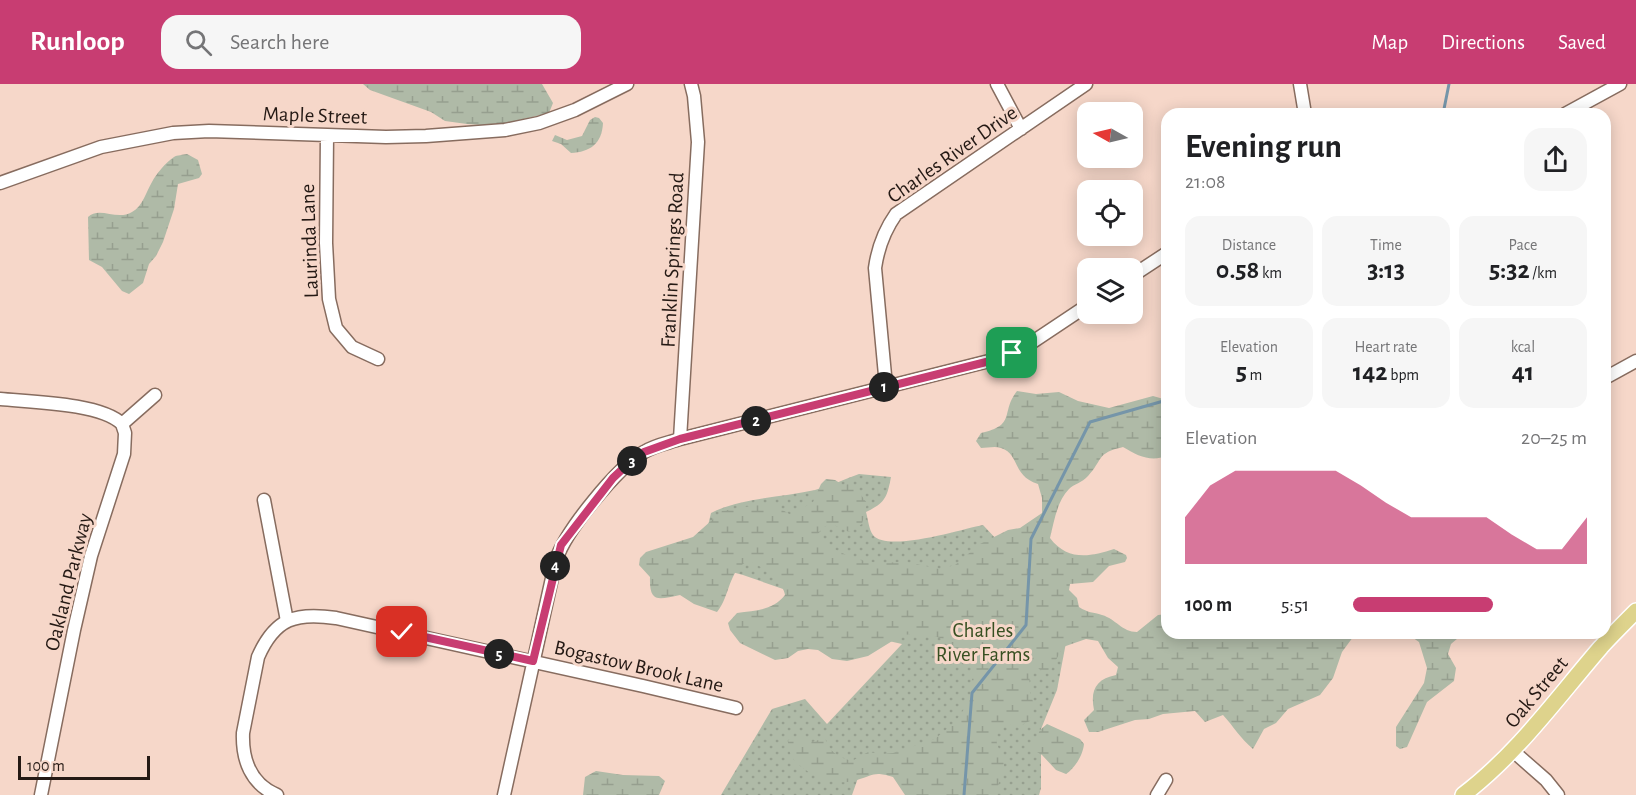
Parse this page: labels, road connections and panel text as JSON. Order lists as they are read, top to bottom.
{
  "streets": {
    "main road": ["Oak Street"],
    "street": [
      "Maple Street",
      "Charles River Drive",
      "Laurinda Lane",
      "Franklin Springs Road",
      "Oakland Parkway",
      "Bogastow Brook Lane"
    ]
  },
  "crossings": [
    ["Maple Street", "Laurinda Lane"]
  ],
  "parks": ["Charles River Farms"],
  "scale_bar": "100 m",
  "north": "left",
  "page": {
    "header": "Runloop",
    "search": "Search here",
    "nav": ["Map", "Directions", "Saved"],
    "heading": ["Evening run", "21:08"],
    "stats": [
      ["Distance", "0.58 km"],
      ["Time", "3:13"],
      ["Pace", "5:32 /km"],
      ["Elevation", "5 m"],
      ["Heart rate", "142 bpm"],
      ["kcal", "41"]
    ],
    "pins": [
      "1",
      "2",
      "3",
      "4",
      "5"
    ],
    "chart": ["Elevation", "20–25 m"],
    "list": [
      {
        "name": "100 m",
        "note": "5:51"
      }
    ],
    "scale": "100 m"
  }
}
